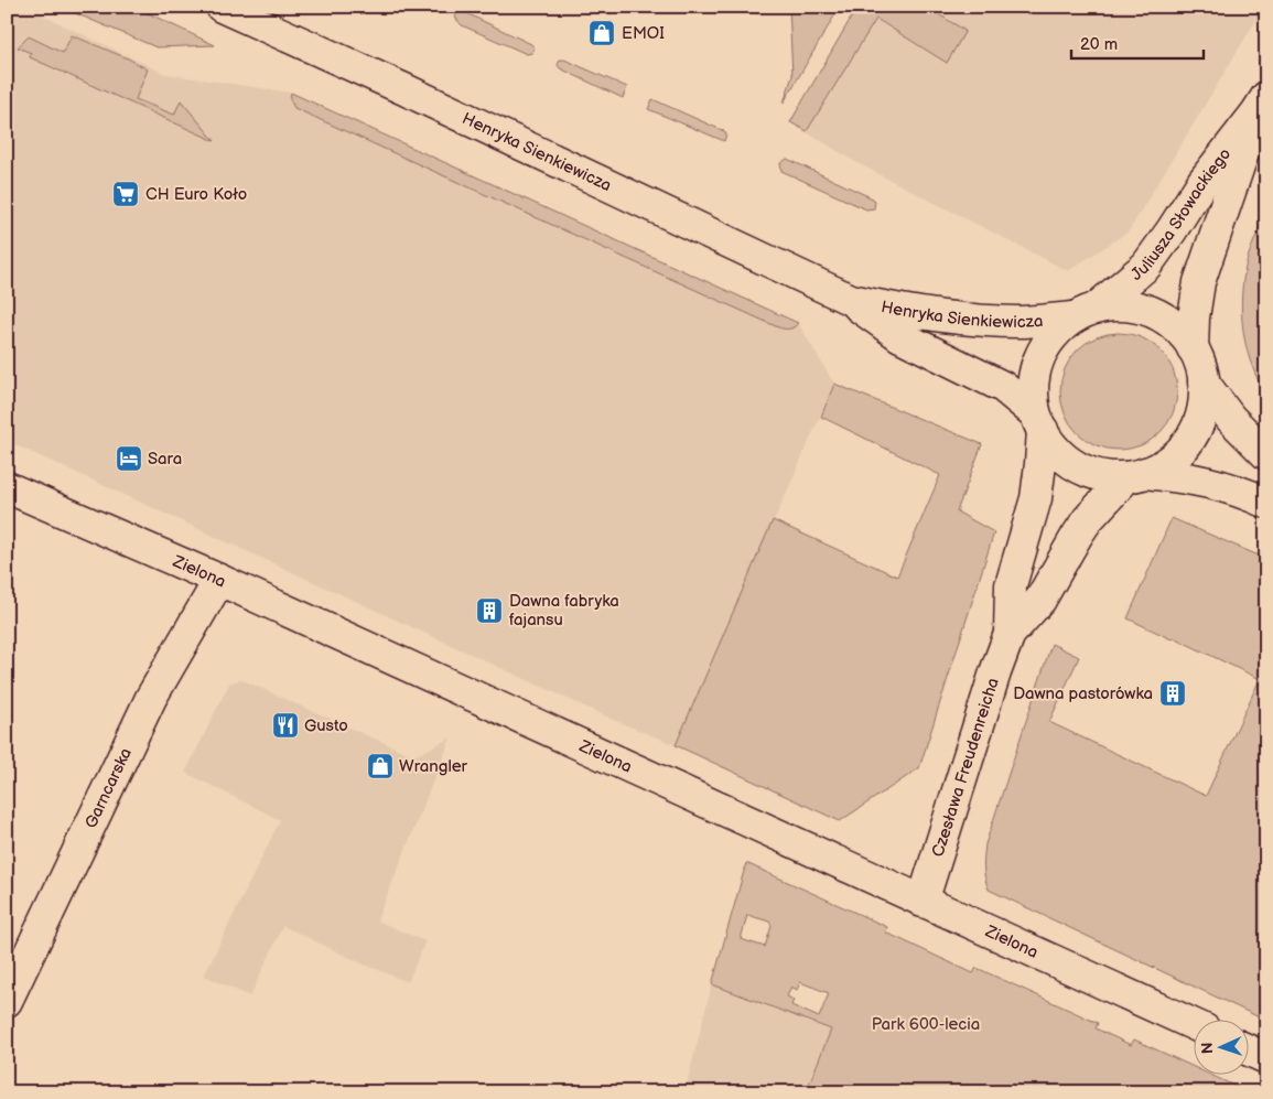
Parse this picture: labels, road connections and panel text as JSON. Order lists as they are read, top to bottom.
{
  "streets": {
    "street": [
      "Henryka Sienkiewicza",
      "Juliusza Słowackiego",
      "Zielona",
      "Czesława Freudenreicha",
      "Garncarska"
    ]
  },
  "crossings": [
    ["Henryka Sienkiewicza", "Juliusza Słowackiego"],
    ["Henryka Sienkiewicza", "Czesława Freudenreicha"],
    ["Juliusza Słowackiego", "Czesława Freudenreicha"],
    ["Zielona", "Czesława Freudenreicha"],
    ["Zielona", "Garncarska"]
  ],
  "parks": ["Park 600-lecia"],
  "places": {
    "shop": ["EMOI", "Wrangler"],
    "supermarket": ["CH Euro Koło"],
    "hotel": ["Sara"],
    "building": ["Dawna fabryka fajansu", "Dawna pastorówka"],
    "restaurant": ["Gusto"]
  },
  "scale_bar": "20 m",
  "north": "left"
}
